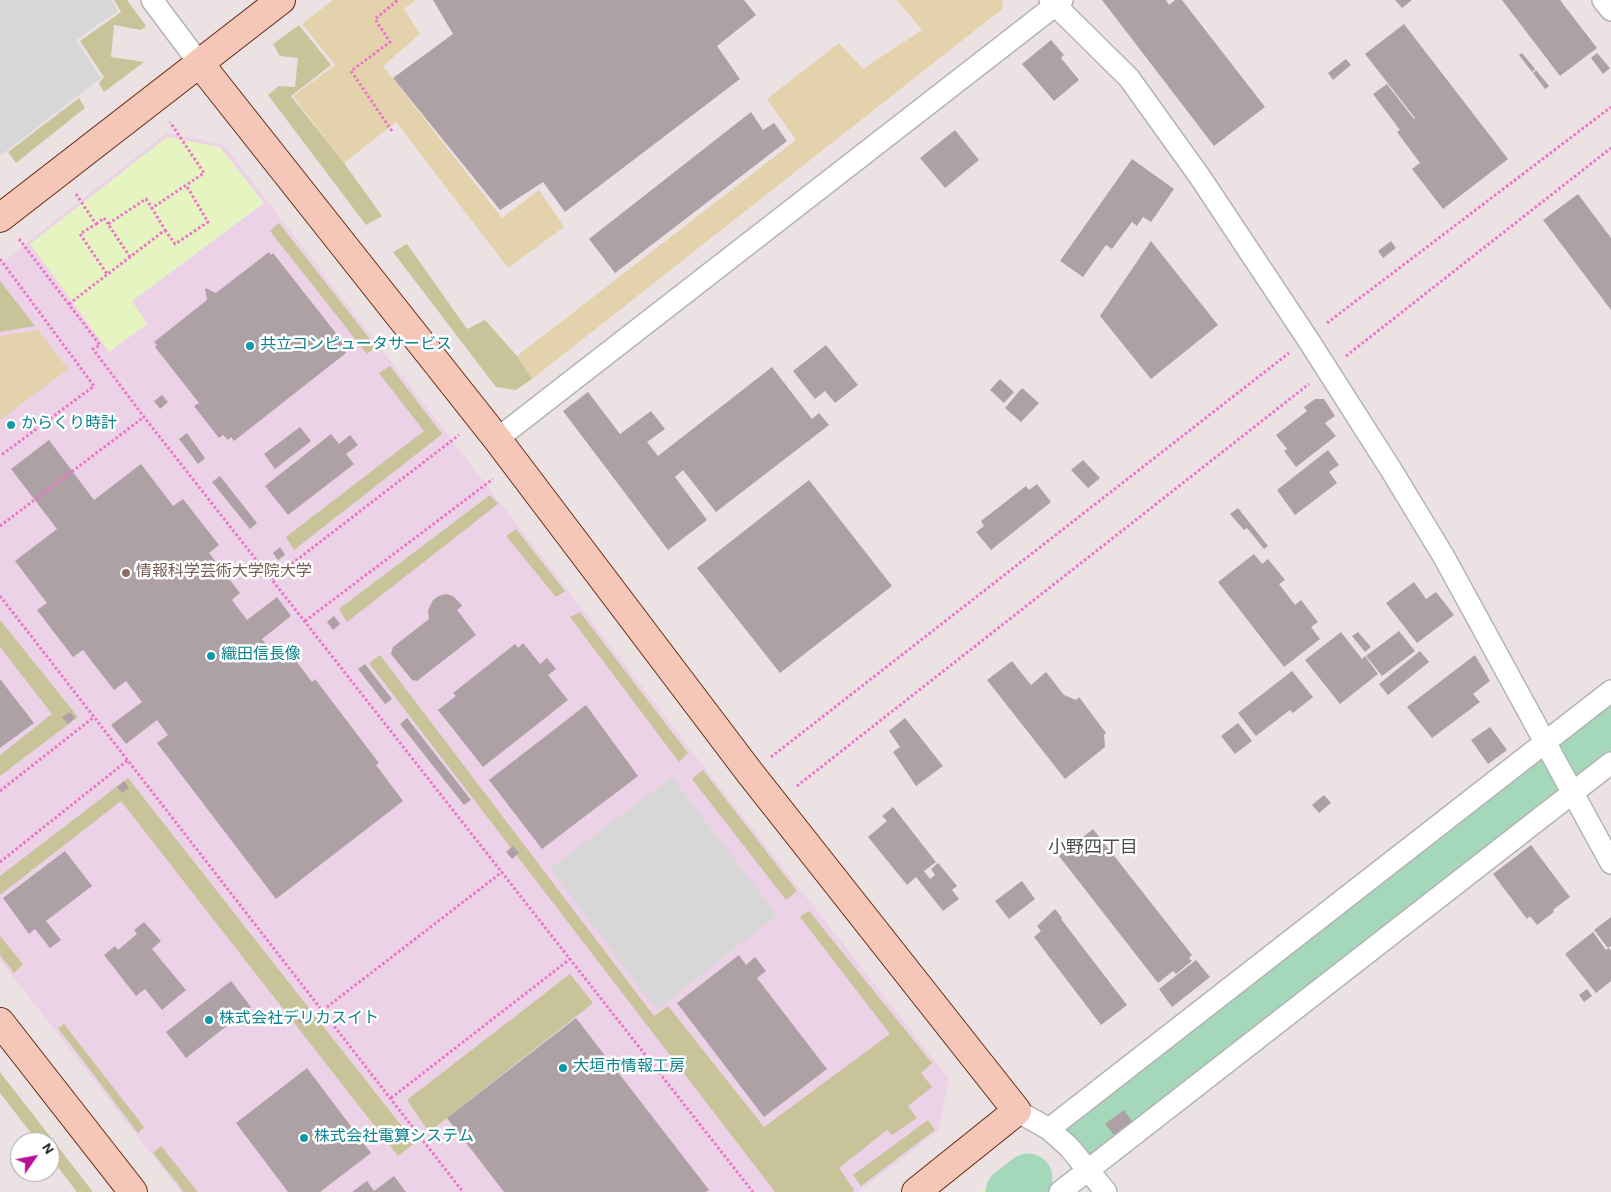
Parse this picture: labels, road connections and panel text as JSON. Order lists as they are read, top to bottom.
{
  "districts": ["小野四丁目"],
  "places": [
    "共立コンピュータサービス",
    "からくり時計",
    "情報科学芸術大学院大学",
    "織田信長像",
    "株式会社デリカスイト",
    "大垣市情報工房",
    "株式会社電算システム"
  ],
  "north": "top right"
}
